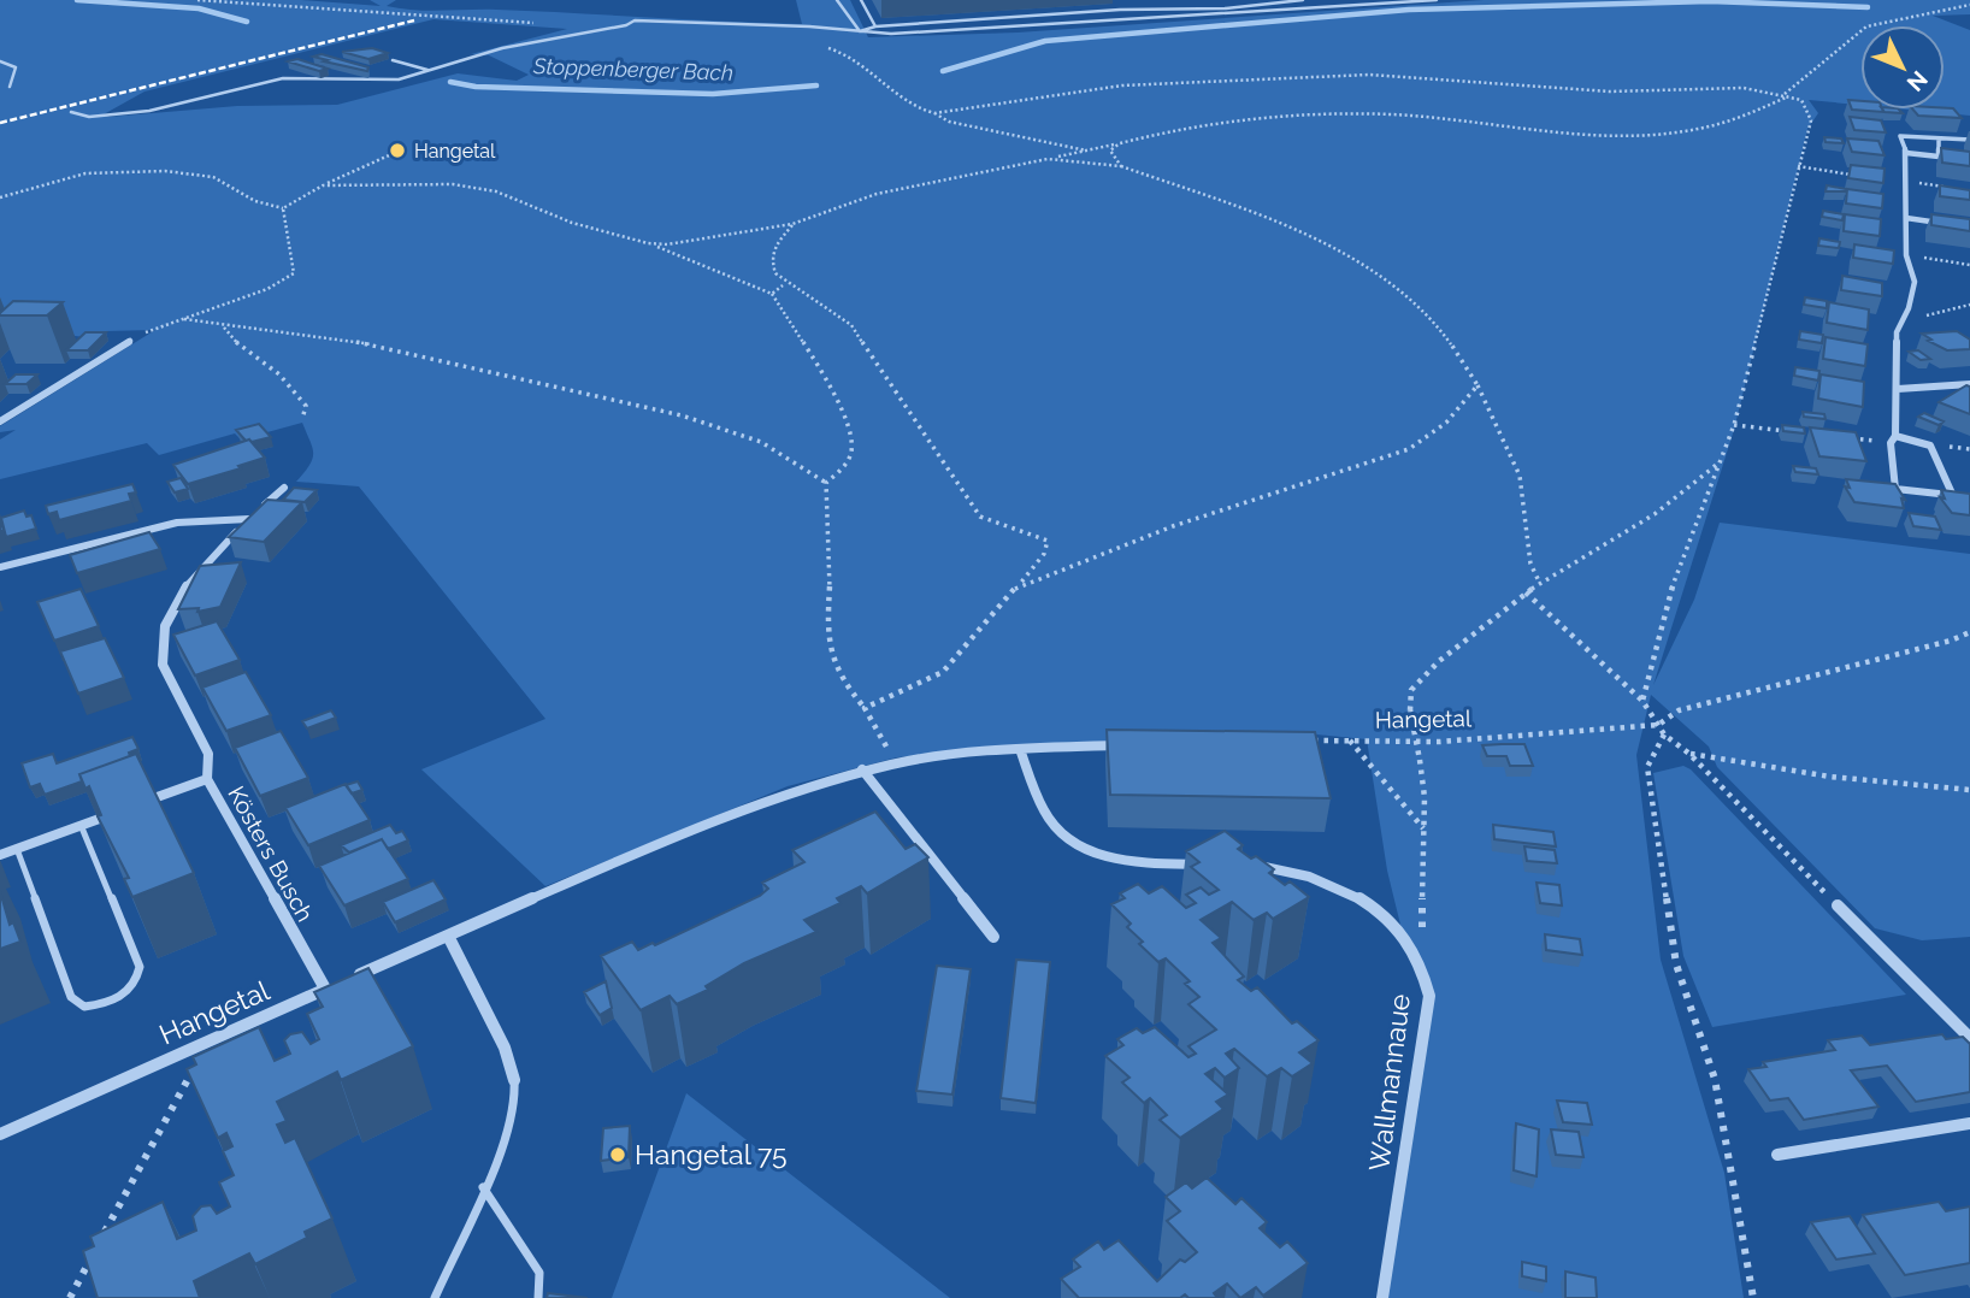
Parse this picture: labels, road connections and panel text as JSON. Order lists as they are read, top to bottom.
{
  "streets": {
    "street": ["Hangetal", "Kösters Busch", "Wallmannaue"]
  },
  "crossings": [
    ["Hangetal", "Kösters Busch"]
  ],
  "water": ["Stoppenberger Bach"],
  "places": ["Hangetal", "Hangetal 75"],
  "north": "bottom right"
}
